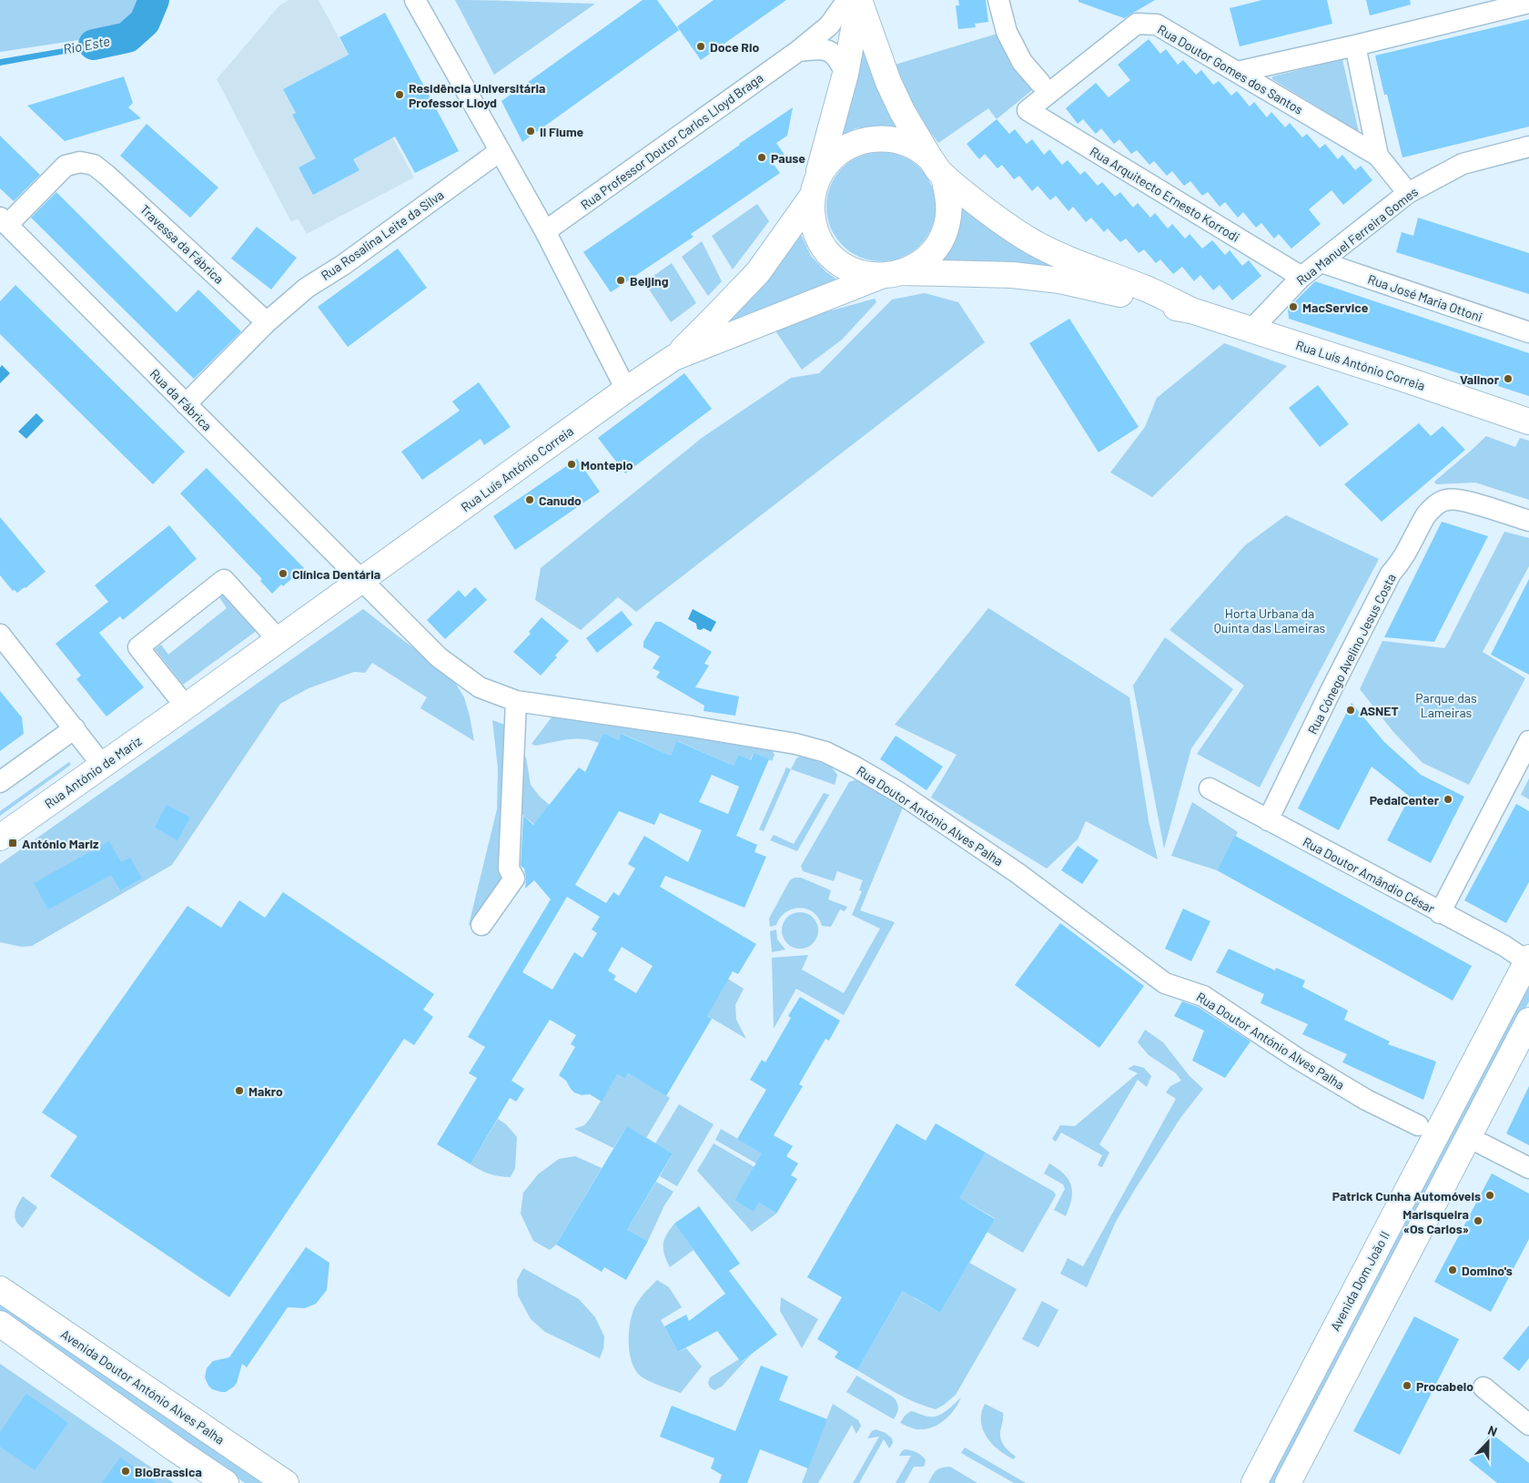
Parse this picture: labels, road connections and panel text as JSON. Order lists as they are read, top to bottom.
{
  "streets": {
    "street": [
      "Rua Doutor Gomes dos Santos",
      "Rua Professor Doutor Carlos Lloyd Braga",
      "Rua Arquitecto Ernesto Korrodi",
      "Rua Rosalina Leite da Silva",
      "Rua Manuel Ferreira Gomes",
      "Travessa da Fábrica",
      "Rua José Maria Ottoni",
      "Rua Luís António Correia",
      "Rua da Fábrica",
      "Rua Cónego Avelino Jesus Costa",
      "Rua António de Mariz",
      "Rua Doutor António Alves Palha",
      "Rua Doutor Amândio César",
      "Avenida Dom João II",
      "Avenida Doutor António Alves Palha"
    ]
  },
  "crossings": [
    ["Rua Doutor Gomes dos Santos", "Rua Arquitecto Ernesto Korrodi"],
    ["Rua Doutor Gomes dos Santos", "Rua Manuel Ferreira Gomes"],
    ["Rua Arquitecto Ernesto Korrodi", "Rua Manuel Ferreira Gomes"],
    ["Rua Rosalina Leite da Silva", "Travessa da Fábrica"],
    ["Rua Manuel Ferreira Gomes", "Rua José Maria Ottoni"],
    ["Rua Manuel Ferreira Gomes", "Rua Luís António Correia"],
    ["Travessa da Fábrica", "Rua da Fábrica"],
    ["Rua Luís António Correia", "Rua da Fábrica"],
    ["Rua Luís António Correia", "Rua António de Mariz"],
    ["Rua Luís António Correia", "Rua Doutor António Alves Palha"],
    ["Rua da Fábrica", "Rua António de Mariz"],
    ["Rua da Fábrica", "Rua Doutor António Alves Palha"],
    ["Rua Cónego Avelino Jesus Costa", "Rua Doutor Amândio César"],
    ["Rua António de Mariz", "Rua Doutor António Alves Palha"],
    ["Rua Doutor Amândio César", "Avenida Dom João II"]
  ],
  "water": ["Rio Este"],
  "parks": ["Horta Urbana da Quinta das Lameiras", "Parque das Lameiras"],
  "places": {
    "other": [
      "Doce Rio",
      "Residência Universitária Professor Lloyd",
      "Il Fiume",
      "Pause",
      "Beijing",
      "MacService",
      "Valinor",
      "Montepio",
      "Canudo",
      "Clínica Dentária",
      "ASNET",
      "PedalCenter",
      "Makro",
      "Patrick Cunha Automóveis",
      "Marisqueira «Os Carlos»",
      "Domino's",
      "Procabelo",
      "BioBrassica"
    ],
    "transit": ["António Mariz"]
  },
  "north": "top"
}
